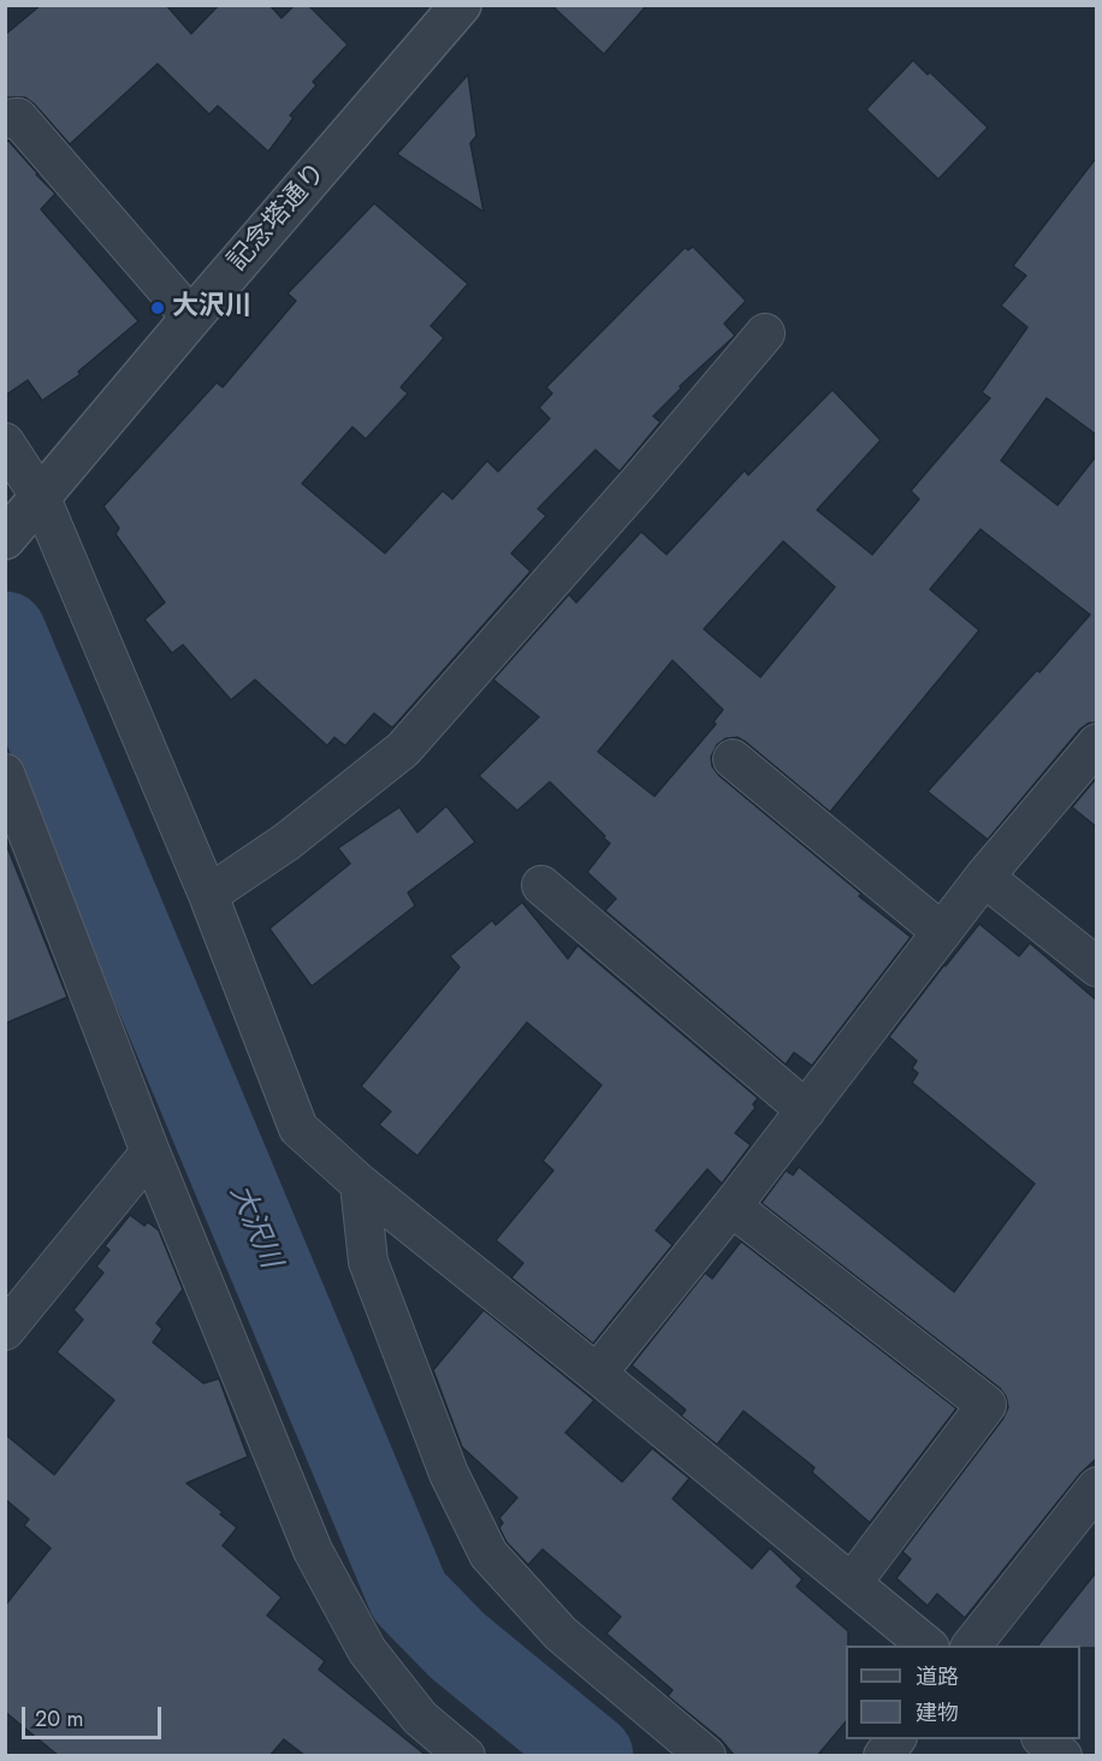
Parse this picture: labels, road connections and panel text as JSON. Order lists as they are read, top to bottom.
{
  "streets": {
    "street": ["記念塔通り"]
  },
  "water": ["大沢川"],
  "places": ["大沢川"],
  "legend": ["道路", "建物"],
  "scale_bar": "20 m"
}
